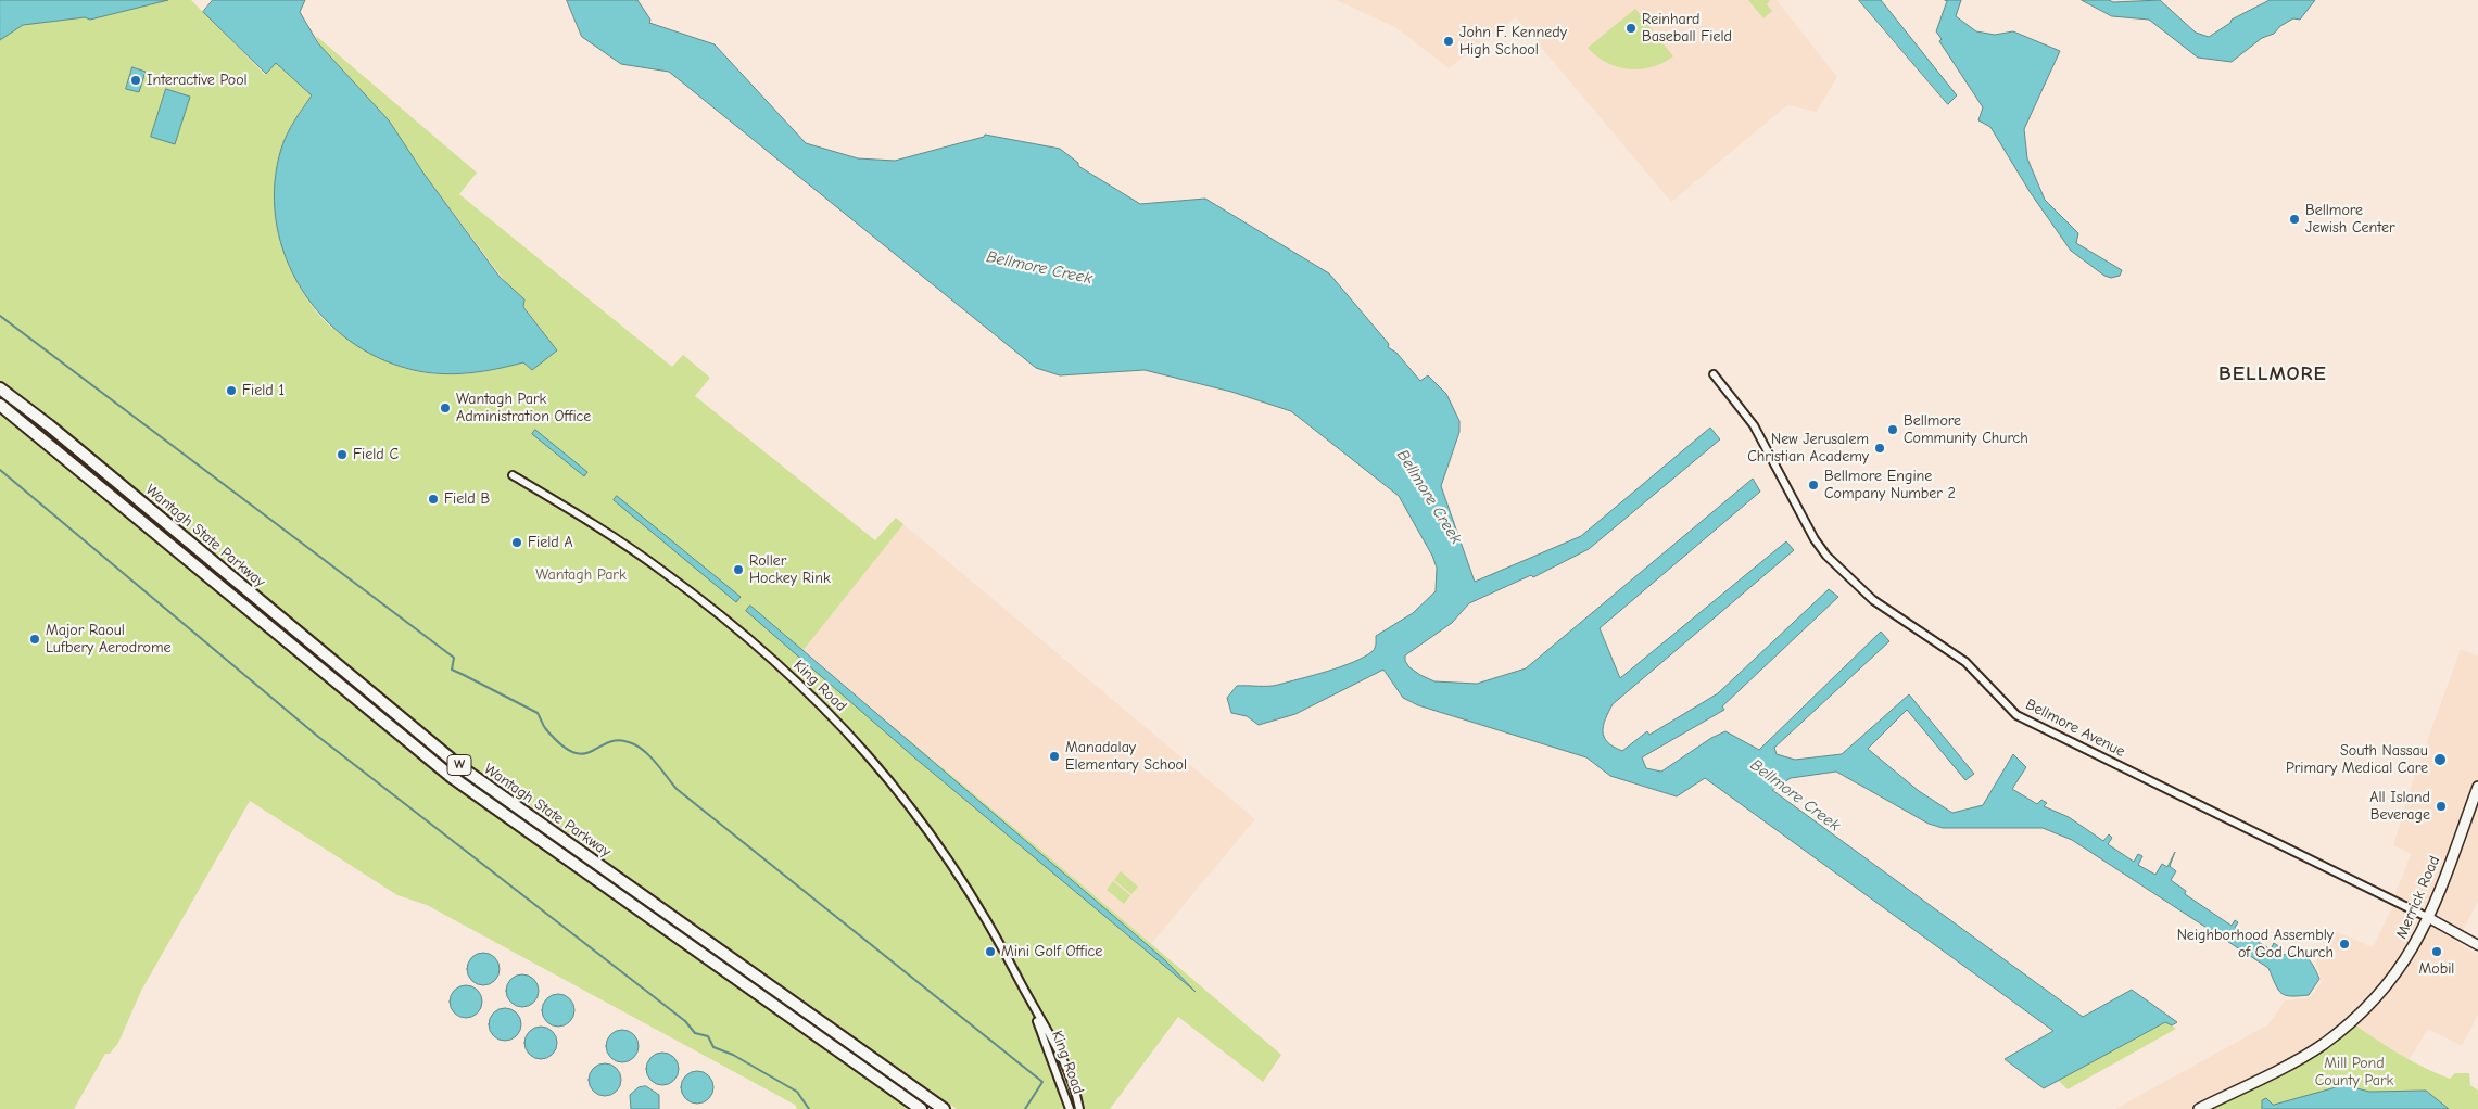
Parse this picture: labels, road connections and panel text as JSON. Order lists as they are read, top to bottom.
{
  "streets": {
    "highway": ["Wantagh State Parkway", "W"],
    "main road": ["Bellmore Avenue", "Merrick Road"],
    "street": ["King Road"]
  },
  "crossings": [
    ["Bellmore Avenue", "Merrick Road"]
  ],
  "districts": ["BELLMORE"],
  "water": ["Bellmore Creek"],
  "parks": ["Wantagh Park", "Mill Pond County Park"],
  "places": [
    "Reinhard Baseball Field",
    "John F. Kennedy High School",
    "Interactive Pool",
    "Bellmore Jewish Center",
    "Field 1",
    "Wantagh Park Administration Office",
    "Bellmore Community Church",
    "New Jerusalem Christian Academy",
    "Field C",
    "Bellmore Engine Company Number 2",
    "Field B",
    "Field A",
    "Roller Hockey Rink",
    "Major Raoul Lufbery Aerodrome",
    "Manadalay Elementary School",
    "South Nassau Primary Medical Care",
    "All Island Beverage",
    "Neighborhood Assembly of God Church",
    "Mini Golf Office",
    "Mobil"
  ]
}
